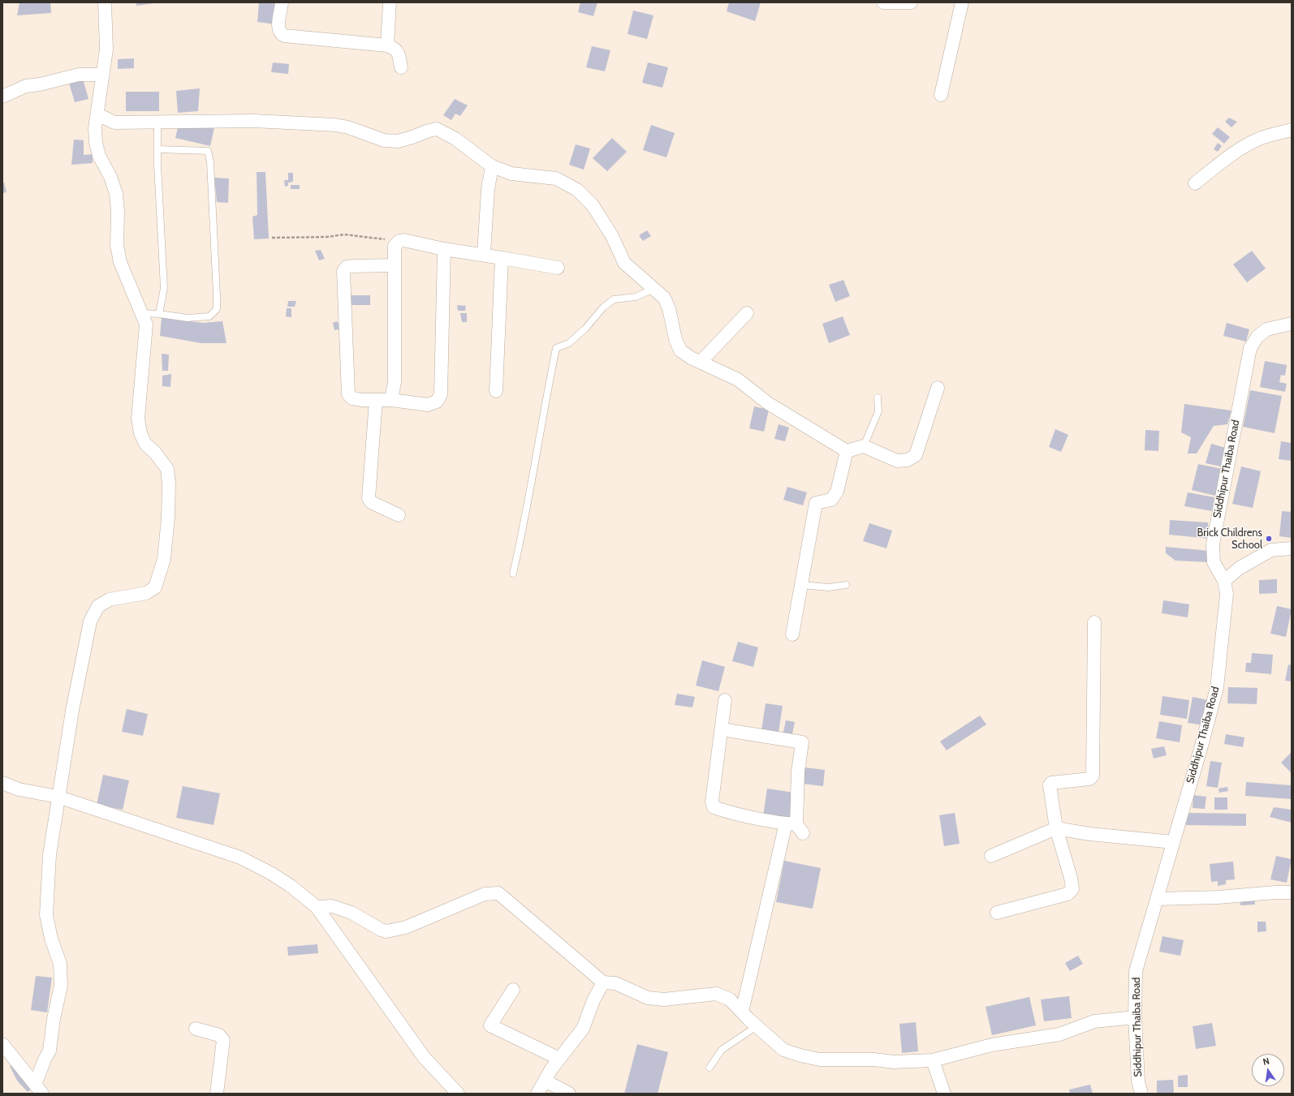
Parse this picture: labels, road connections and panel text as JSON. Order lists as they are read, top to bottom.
{
  "streets": {
    "street": ["Siddhipur Thaiba Road"]
  },
  "places": ["Brick Childrens School"],
  "north": "top"
}
